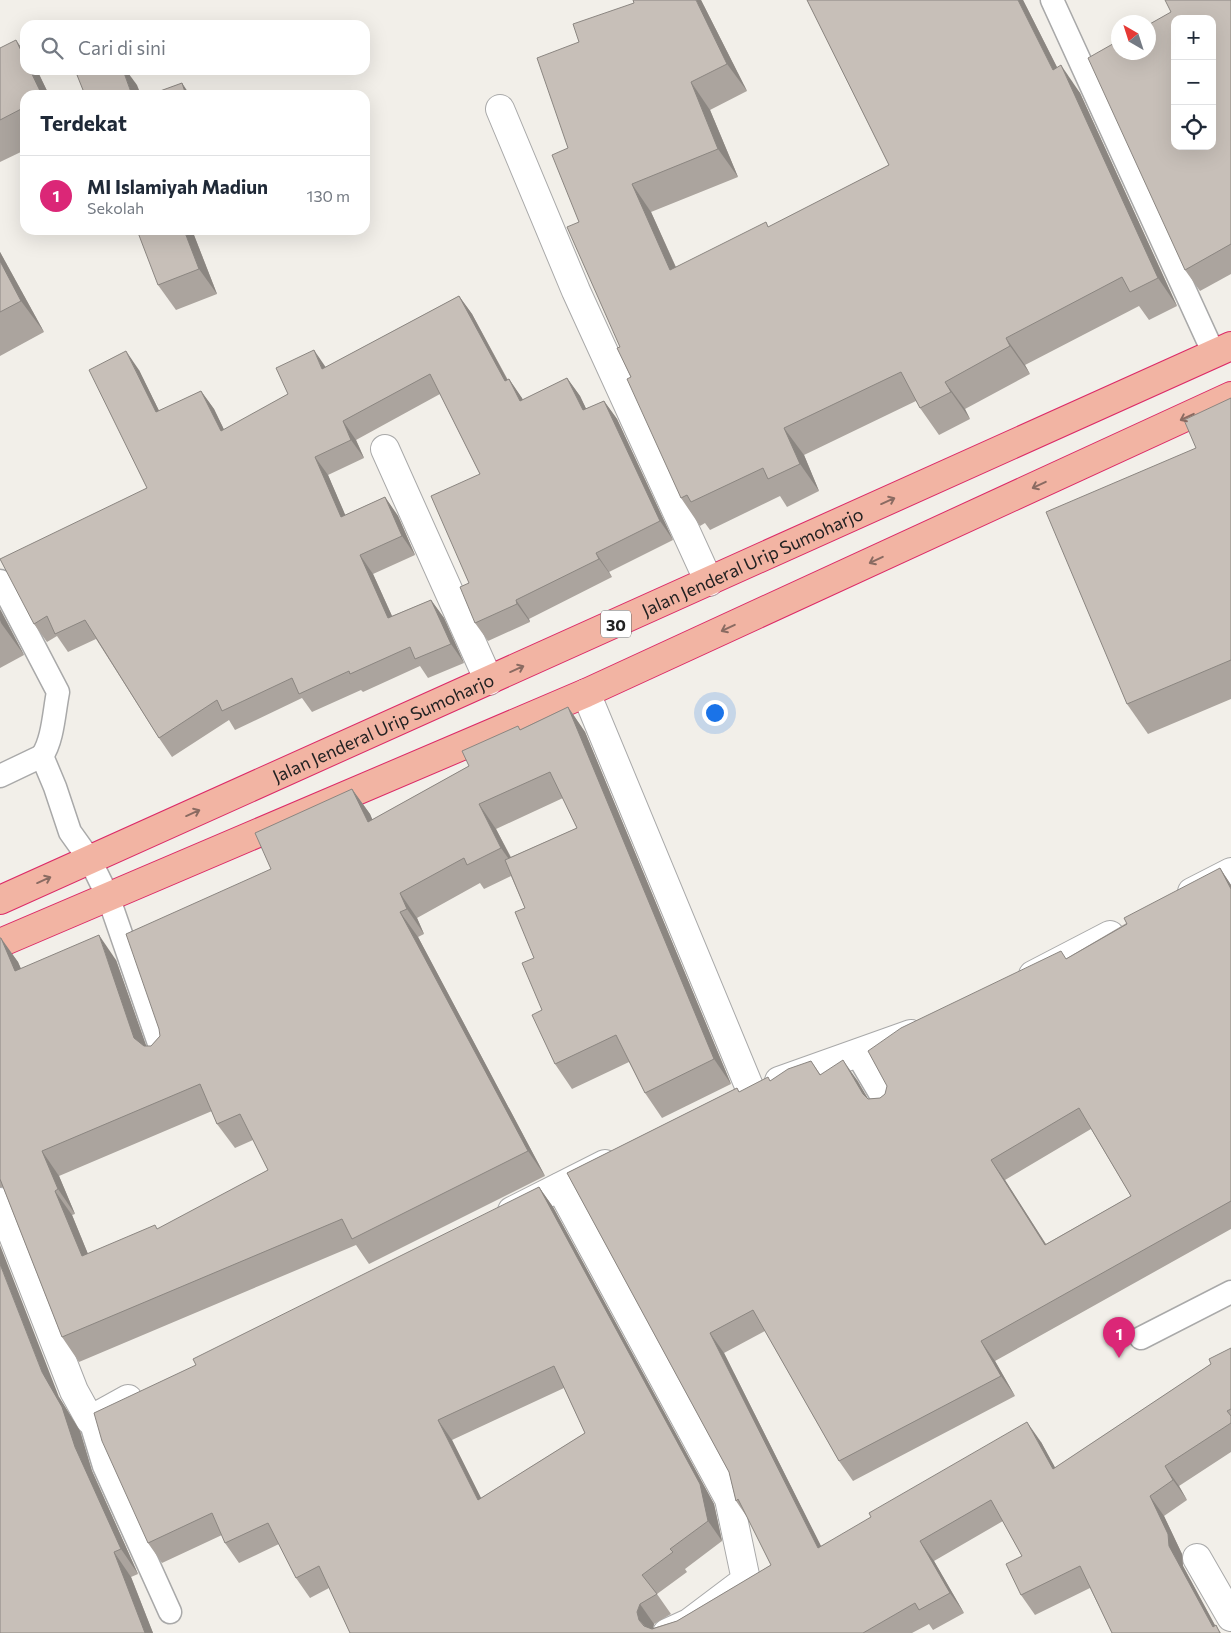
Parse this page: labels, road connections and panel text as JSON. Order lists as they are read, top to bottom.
{
  "streets": {
    "highway": ["Jalan Jenderal Urip Sumoharjo", "30"]
  },
  "north": "top left",
  "page": {
    "map_buttons": ["+", "−"],
    "search": "Cari di sini",
    "heading": "Terdekat",
    "list": [
      {
        "mark": "1",
        "name": "MI Islamiyah Madiun",
        "note": "Sekolah",
        "value": "130 m"
      }
    ],
    "pins": "1"
  }
}
